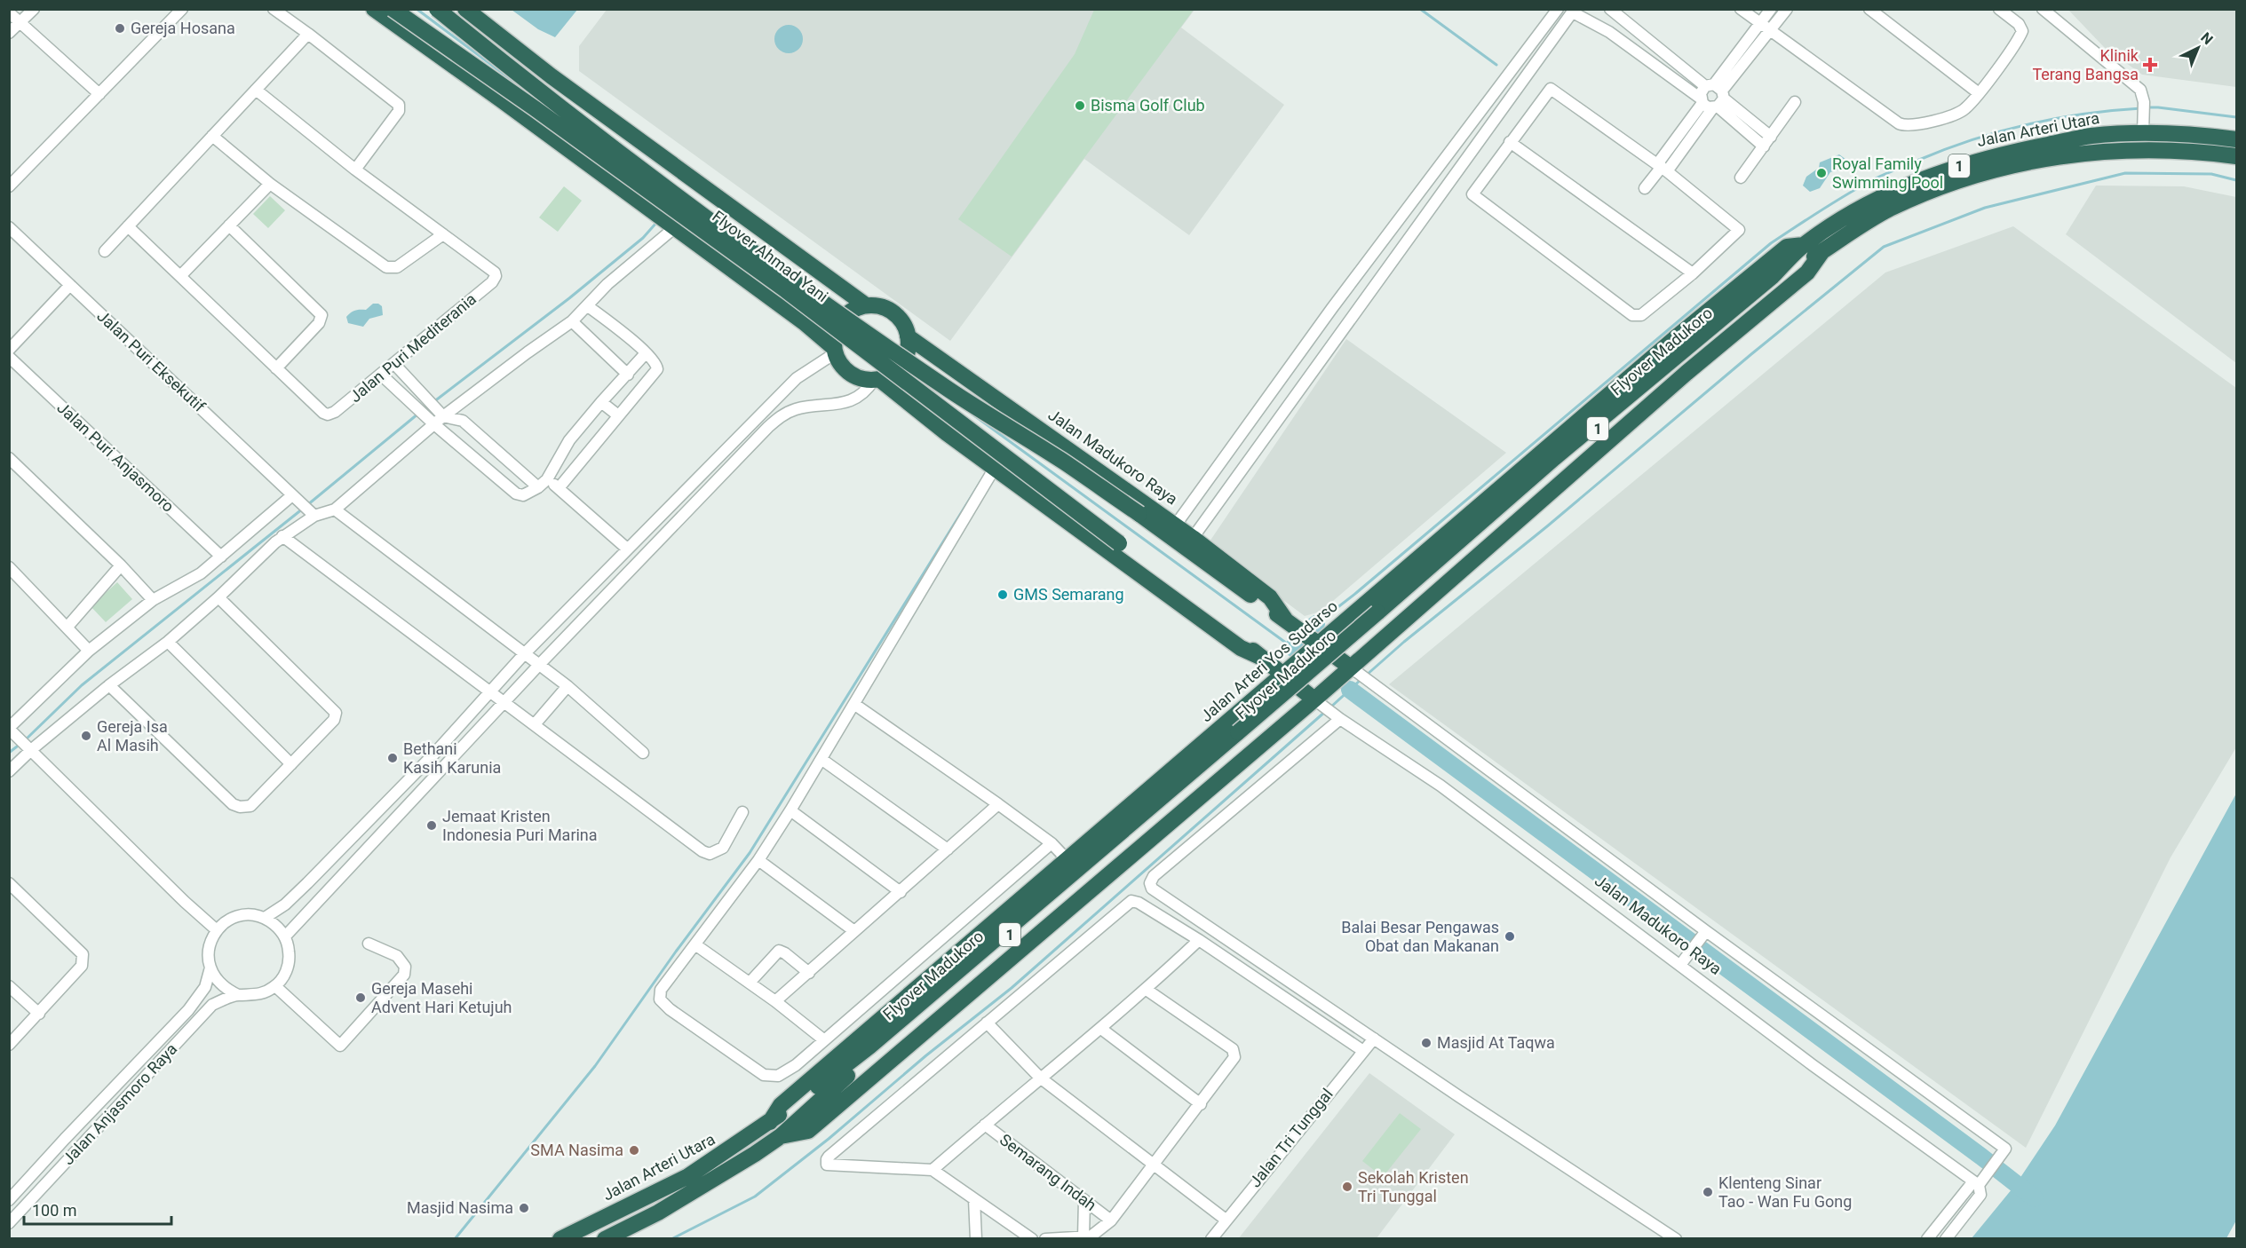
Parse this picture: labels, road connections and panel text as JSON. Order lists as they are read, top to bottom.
{
  "streets": {
    "highway": [
      "Jalan Arteri Utara",
      "1",
      "Flyover Ahmad Yani",
      "Flyover Madukoro",
      "Jalan Madukoro Raya",
      "Jalan Arteri Yos Sudarso"
    ],
    "street": [
      "Jalan Puri Mediterania",
      "Jalan Puri Eksekutif",
      "Jalan Puri Anjasmoro",
      "Jalan Anjasmoro Raya",
      "Jalan Tri Tunggal",
      "Semarang Indah"
    ]
  },
  "crossings": [
    ["Jalan Arteri Utara", "Flyover Madukoro"],
    ["Jalan Arteri Utara", "Jalan Arteri Yos Sudarso"],
    ["1", "Flyover Madukoro"],
    ["Flyover Ahmad Yani", "Jalan Madukoro Raya"],
    ["Flyover Madukoro", "Jalan Arteri Yos Sudarso"],
    ["Jalan Madukoro Raya", "Jalan Arteri Yos Sudarso"]
  ],
  "places": {
    "other": [
      "Gereja Hosana",
      "Bisma Golf Club",
      "Royal Family Swimming Pool",
      "GMS Semarang",
      "Gereja Isa Al Masih",
      "Bethani Kasih Karunia",
      "Jemaat Kristen Indonesia Puri Marina",
      "Balai Besar Pengawas Obat dan Makanan",
      "Gereja Masehi Advent Hari Ketujuh",
      "Masjid At Taqwa",
      "SMA Nasima",
      "Sekolah Kristen Tri Tunggal",
      "Klenteng Sinar Tao - Wan Fu Gong",
      "Masjid Nasima"
    ],
    "health": ["Klinik Terang Bangsa"]
  },
  "scale_bar": "100 m",
  "north": "top right"
}
